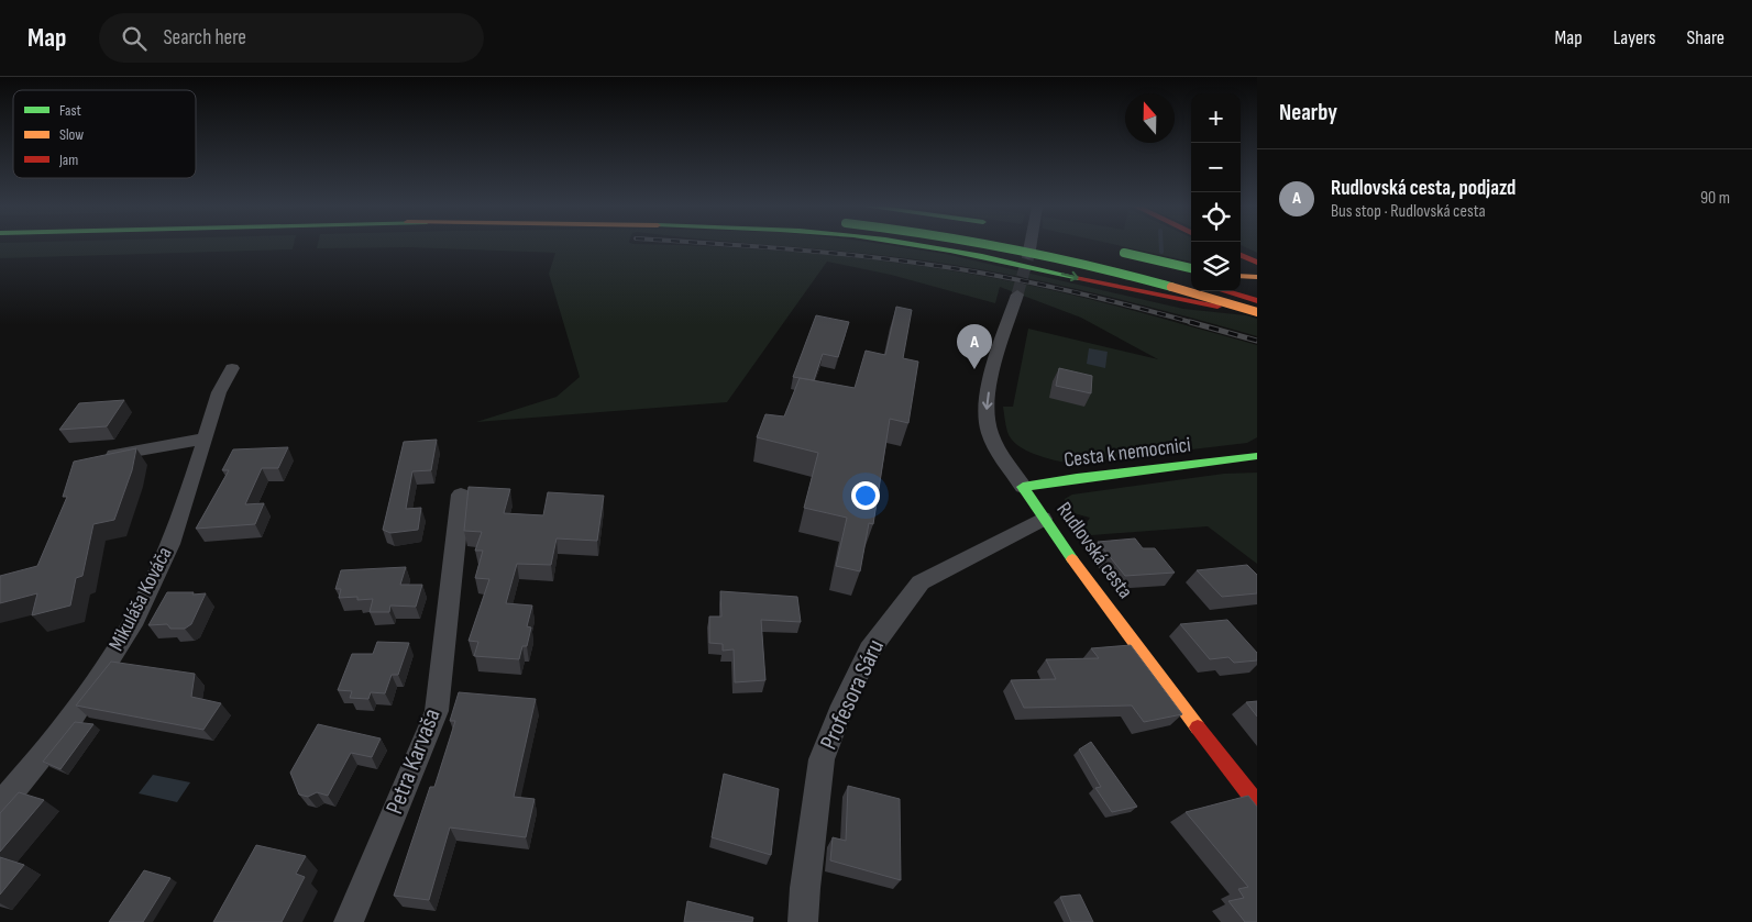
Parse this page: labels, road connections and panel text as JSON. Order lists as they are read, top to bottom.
{
  "streets": {
    "main road": ["Cesta k nemocnici", "Rudlovská cesta"],
    "street": ["Mikuláša Kováča", "Profesora Sáru", "Petra Karvaša"]
  },
  "crossings": [
    ["Cesta k nemocnici", "Rudlovská cesta"],
    ["Rudlovská cesta", "Profesora Sáru"]
  ],
  "legend": ["Fast", "Slow", "Jam"],
  "north": "top",
  "page": {
    "header": "Map",
    "search": "Search here",
    "nav": ["Map", "Layers", "Share"],
    "heading": "Nearby",
    "map_buttons": ["+", "−"],
    "list": [
      {
        "mark": "A",
        "name": "Rudlovská cesta, podjazd",
        "note": "Bus stop · Rudlovská cesta",
        "value": "90 m"
      }
    ],
    "pins": "A"
  }
}
